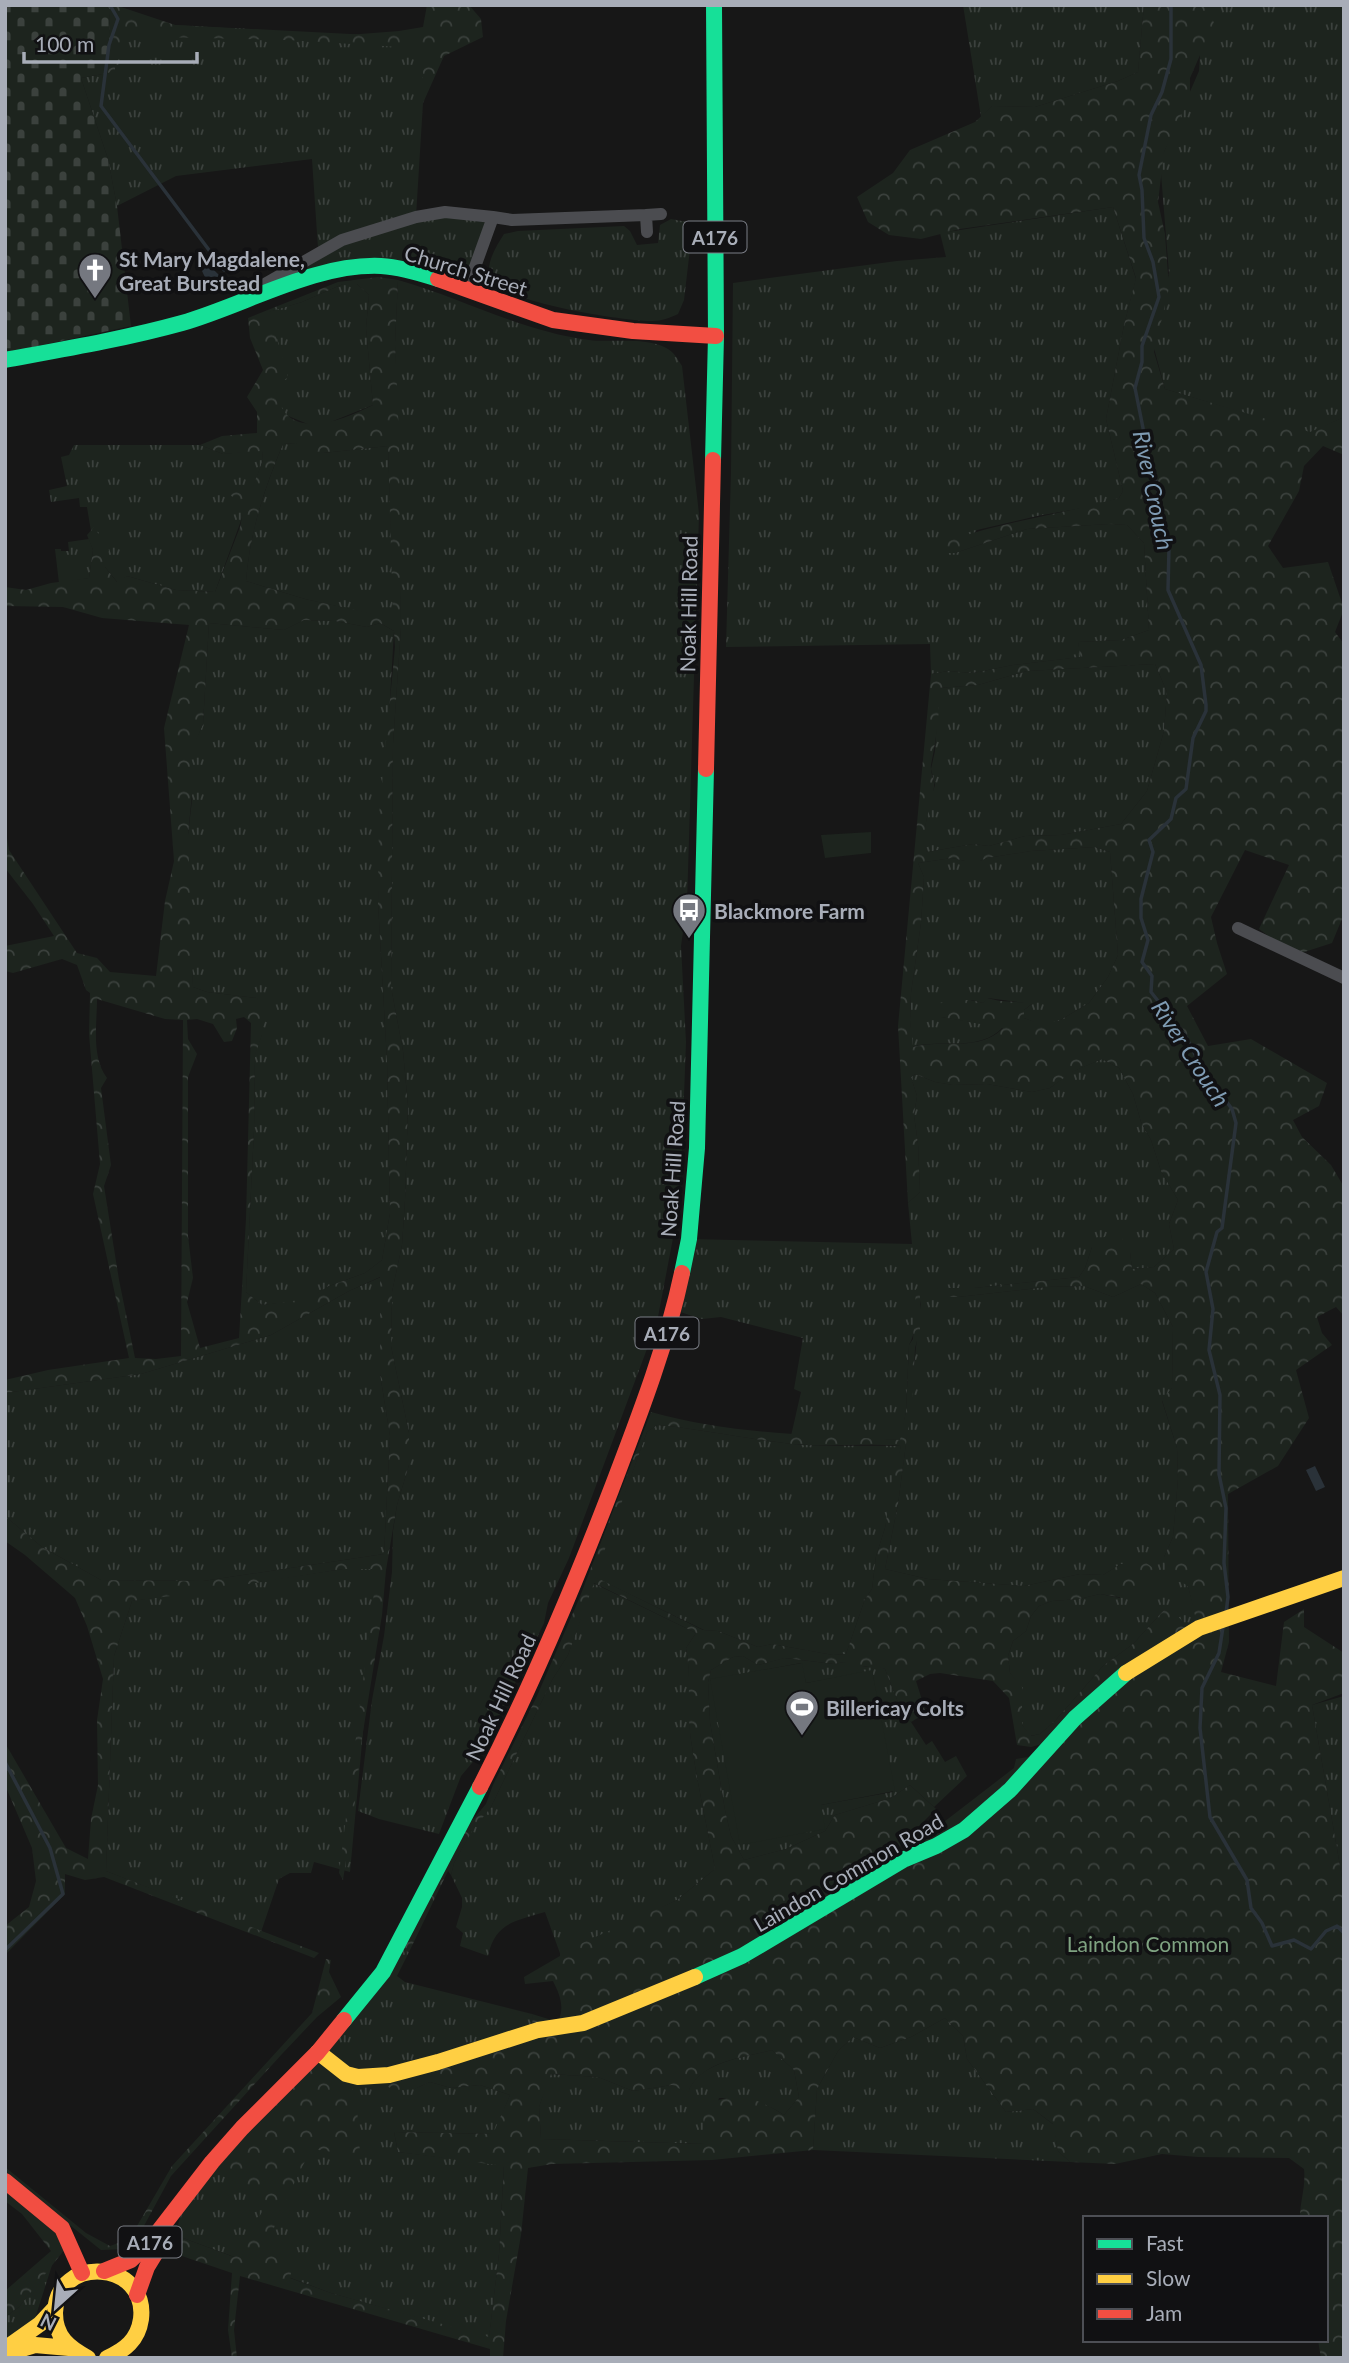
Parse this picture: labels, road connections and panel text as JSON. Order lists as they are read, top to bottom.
{
  "streets": {
    "main road": [
      "A176",
      "Church Street",
      "Noak Hill Road",
      "Laindon Common Road"
    ]
  },
  "crossings": [
    ["Church Street", "Noak Hill Road"],
    ["Noak Hill Road", "Laindon Common Road"]
  ],
  "water": ["River Crouch"],
  "parks": ["Laindon Common"],
  "places": {
    "church": ["St Mary Magdalene, Great Burstead"],
    "bus stop": ["Blackmore Farm"],
    "sports": ["Billericay Colts"]
  },
  "legend": ["Fast", "Slow", "Jam"],
  "scale_bar": "100 m",
  "north": "bottom left"
}
